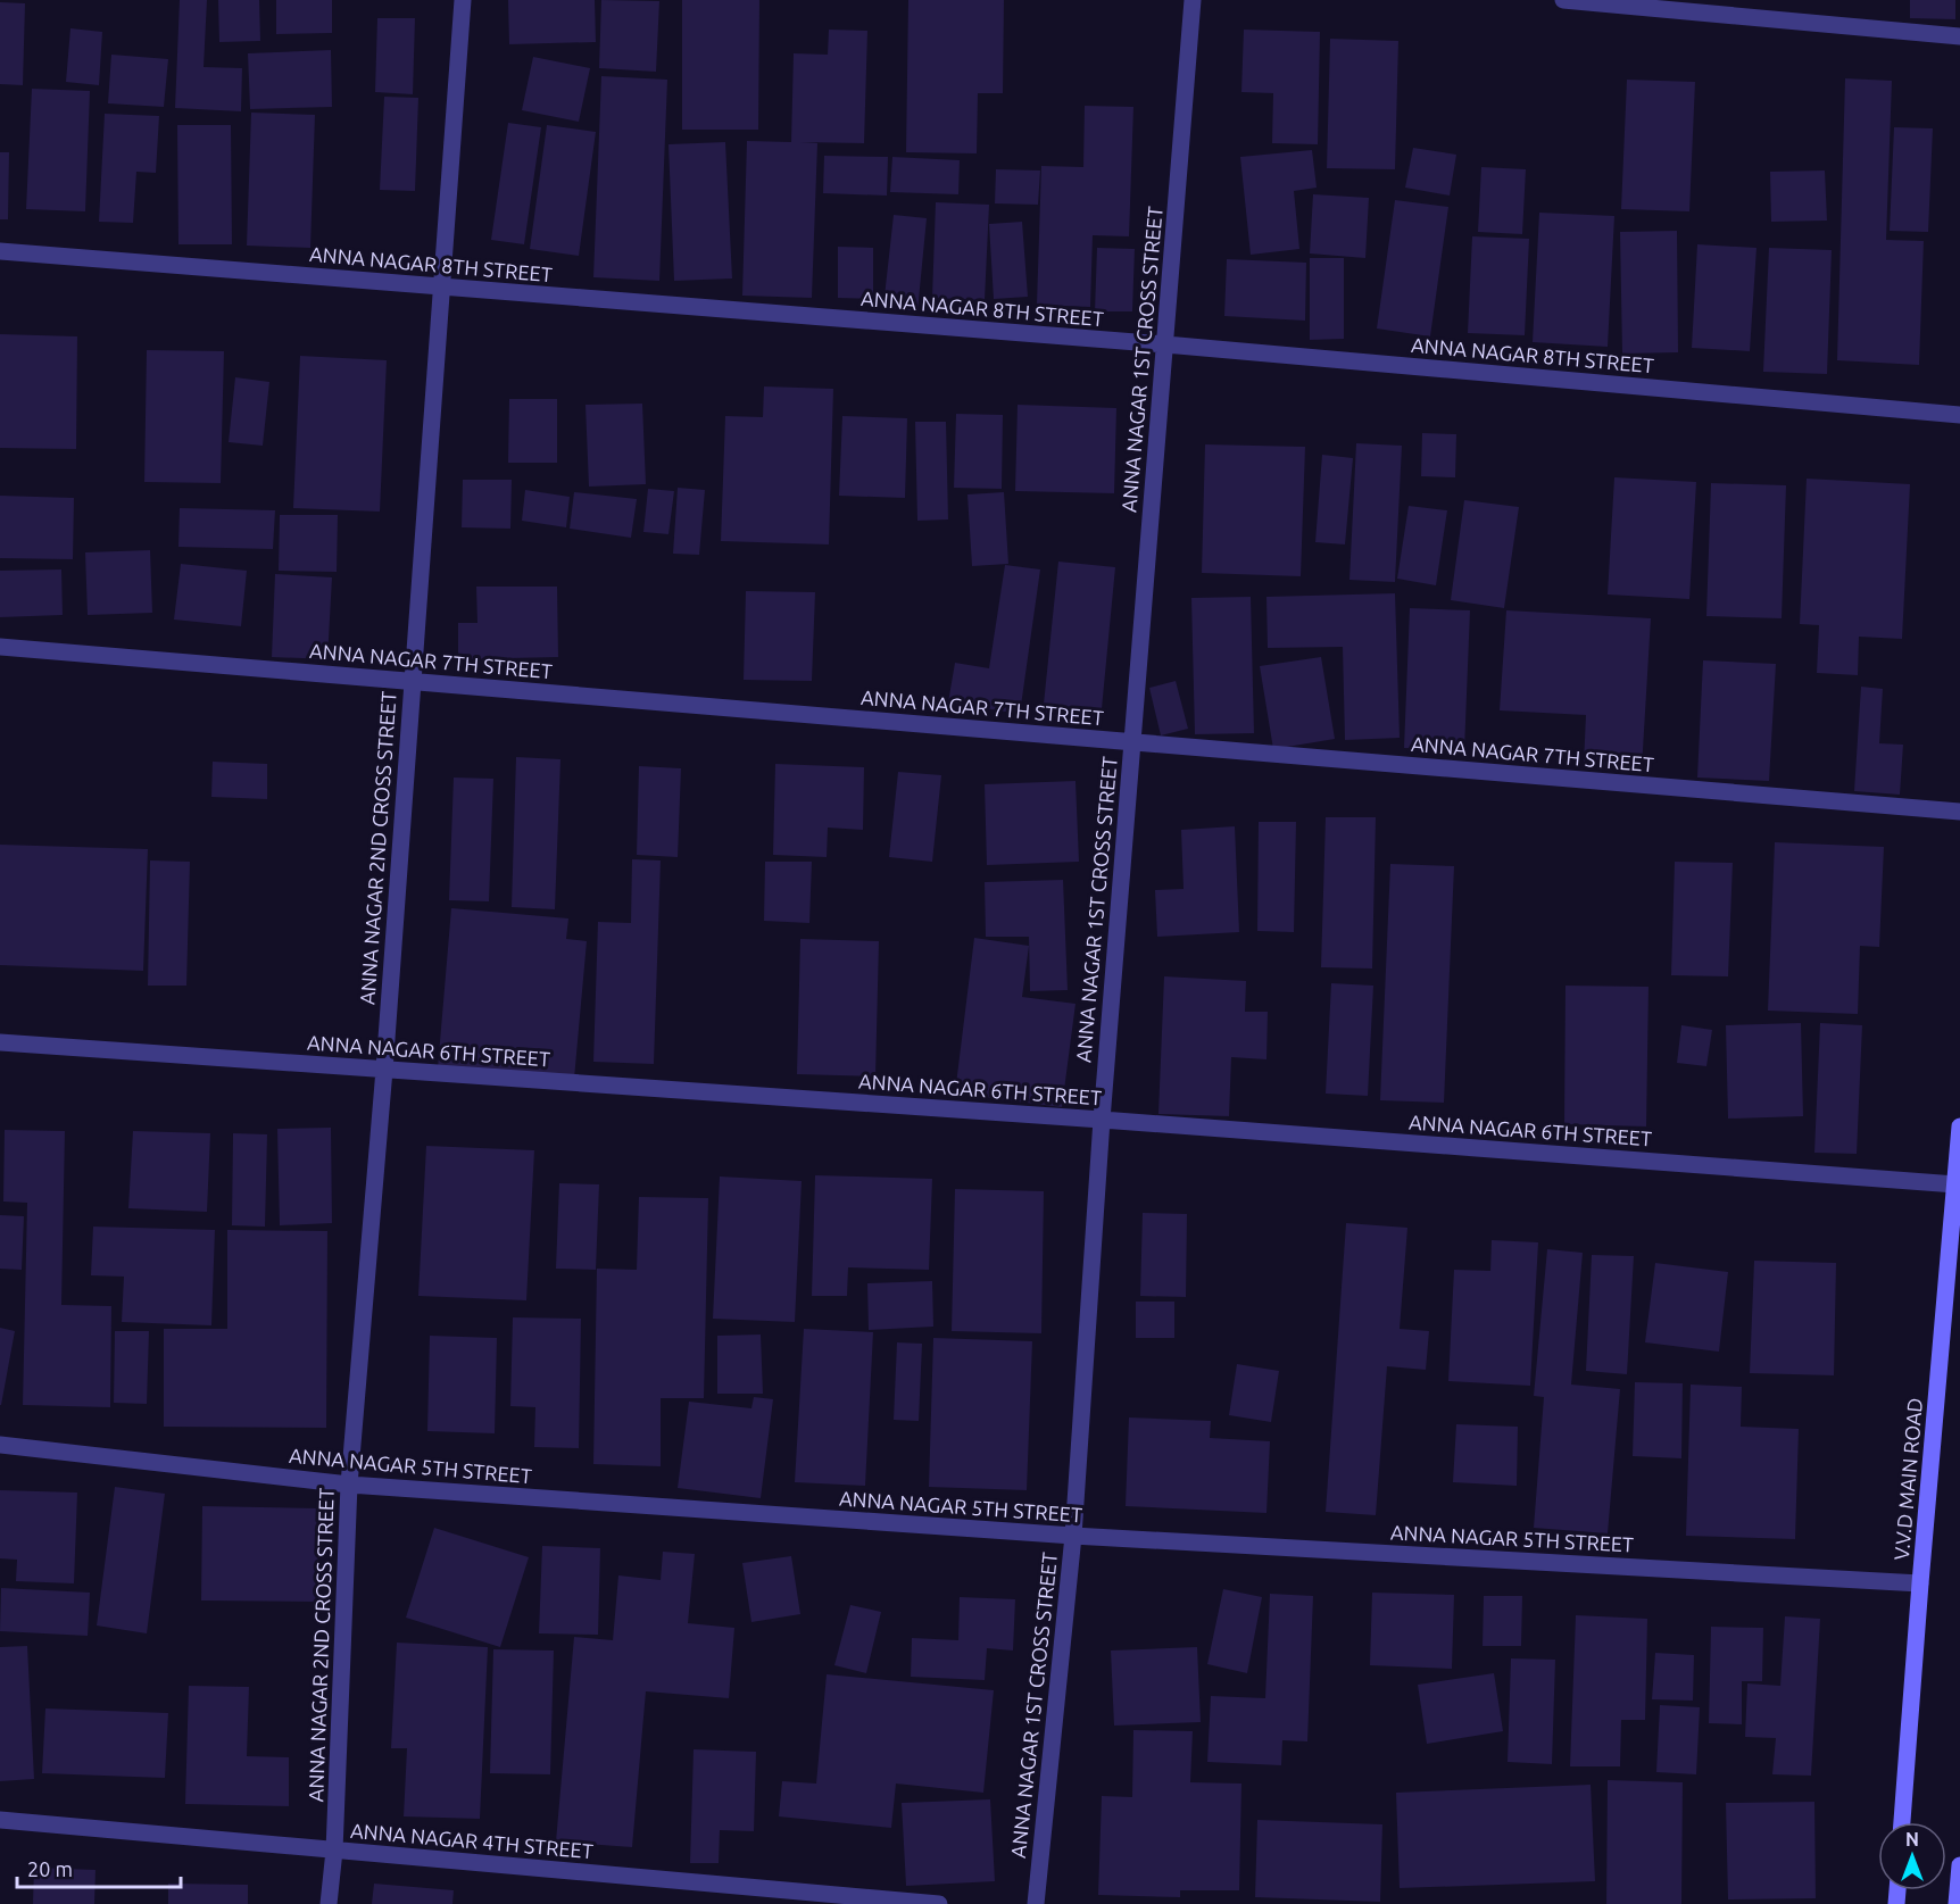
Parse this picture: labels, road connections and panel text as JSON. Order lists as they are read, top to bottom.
{
  "streets": {
    "main road": ["V.V.D MAIN ROAD"],
    "street": [
      "ANNA NAGAR 8TH STREET",
      "ANNA NAGAR 1ST CROSS STREET",
      "ANNA NAGAR 7TH STREET",
      "ANNA NAGAR 2ND CROSS STREET",
      "ANNA NAGAR 6TH STREET",
      "ANNA NAGAR 5TH STREET",
      "ANNA NAGAR 4TH STREET"
    ]
  },
  "crossings": [
    ["ANNA NAGAR 8TH STREET", "ANNA NAGAR 1ST CROSS STREET"],
    ["ANNA NAGAR 8TH STREET", "ANNA NAGAR 2ND CROSS STREET"],
    ["ANNA NAGAR 1ST CROSS STREET", "ANNA NAGAR 7TH STREET"],
    ["ANNA NAGAR 1ST CROSS STREET", "ANNA NAGAR 6TH STREET"],
    ["ANNA NAGAR 1ST CROSS STREET", "ANNA NAGAR 5TH STREET"],
    ["ANNA NAGAR 7TH STREET", "ANNA NAGAR 2ND CROSS STREET"],
    ["ANNA NAGAR 2ND CROSS STREET", "ANNA NAGAR 6TH STREET"],
    ["ANNA NAGAR 2ND CROSS STREET", "ANNA NAGAR 5TH STREET"],
    ["ANNA NAGAR 2ND CROSS STREET", "ANNA NAGAR 4TH STREET"],
    ["ANNA NAGAR 6TH STREET", "V.V.D MAIN ROAD"],
    ["ANNA NAGAR 5TH STREET", "V.V.D MAIN ROAD"]
  ],
  "scale_bar": "20 m",
  "north": "top"
}
